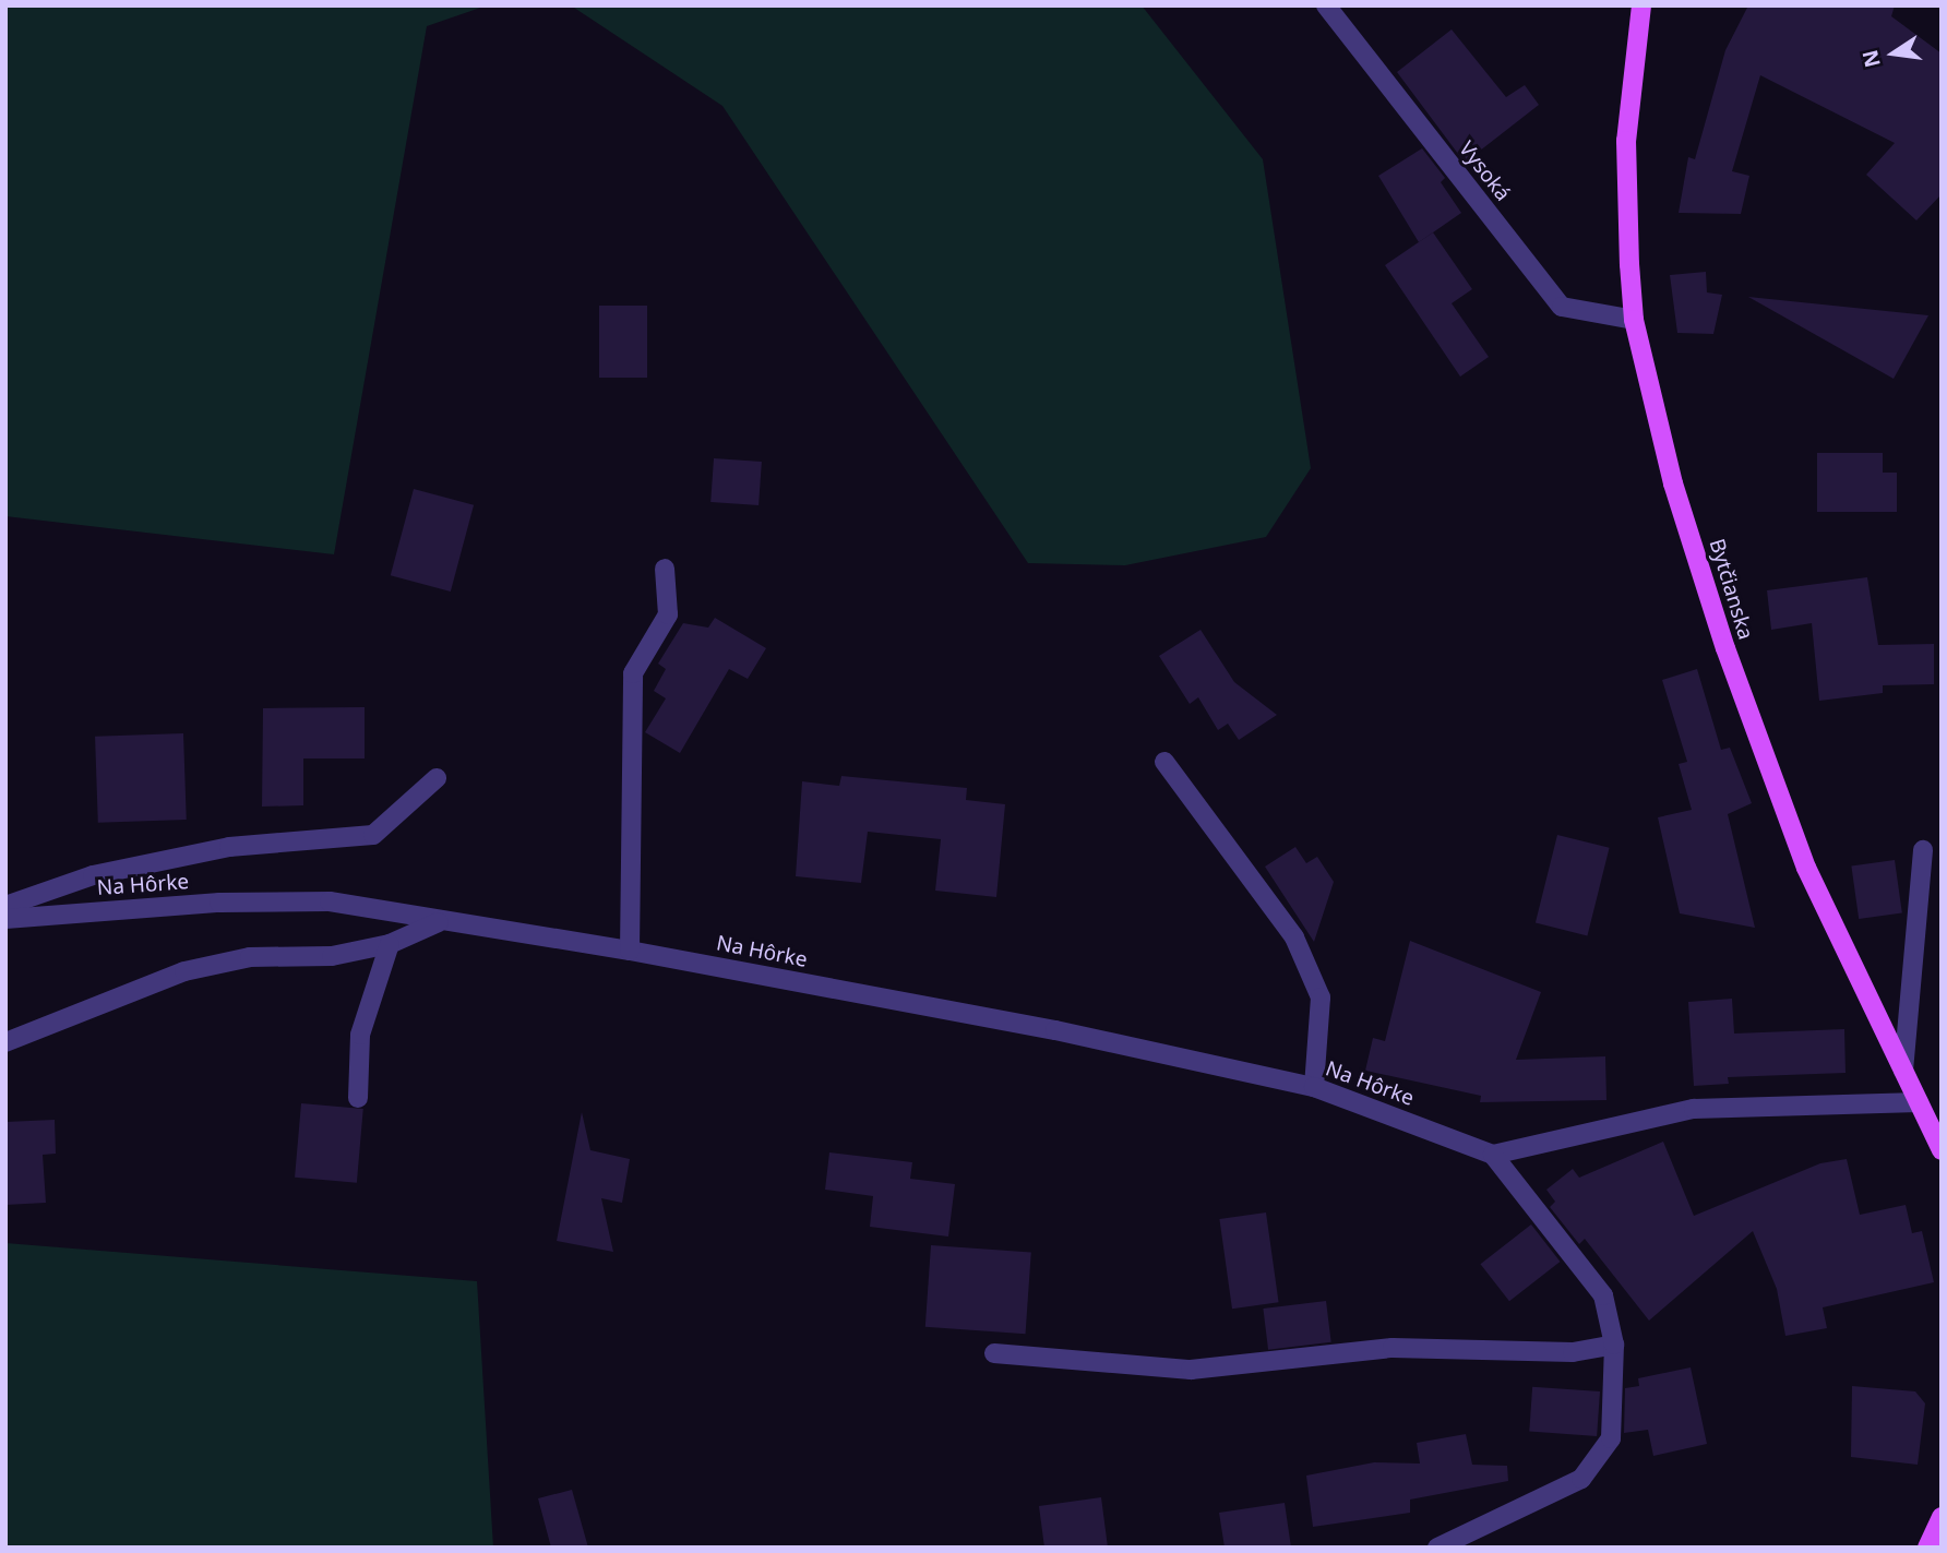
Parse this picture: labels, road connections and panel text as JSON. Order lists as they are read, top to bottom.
{
  "streets": {
    "main road": ["Bytčianska"],
    "street": ["Vysoká", "Na Hôrke"]
  },
  "crossings": [
    ["Vysoká", "Bytčianska"]
  ],
  "north": "left"
}
